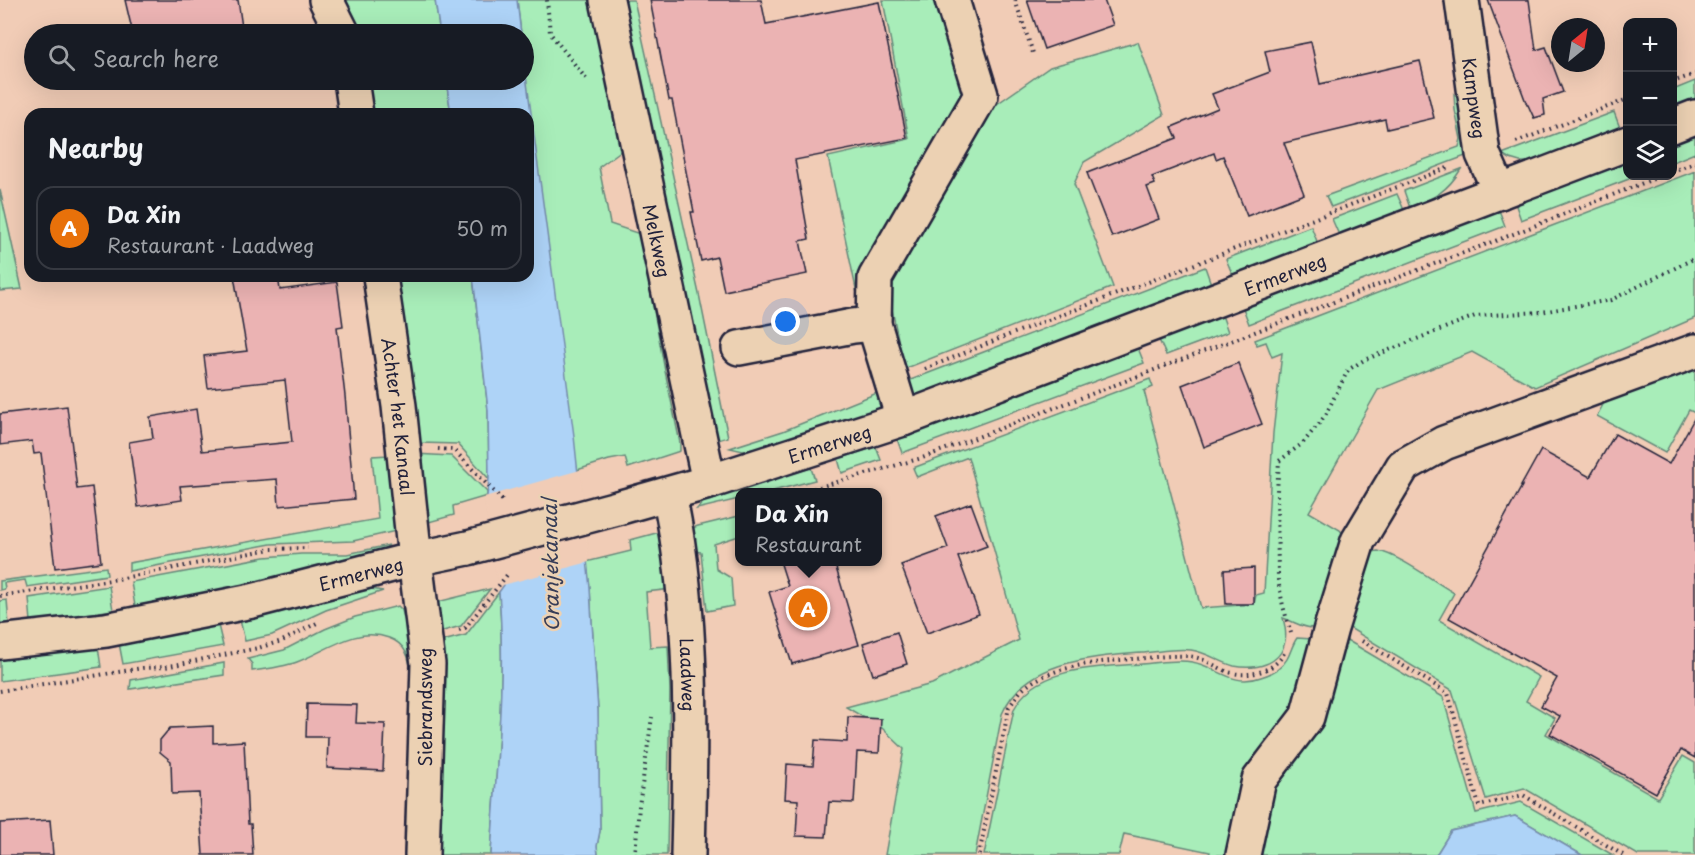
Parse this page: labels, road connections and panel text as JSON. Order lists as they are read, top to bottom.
{
  "streets": {
    "street": [
      "Kampweg",
      "Melkweg",
      "Ermerweg",
      "Achter het Kanaal",
      "Laadweg",
      "Siebrandsweg"
    ]
  },
  "crossings": [
    ["Kampweg", "Ermerweg"],
    ["Melkweg", "Ermerweg"],
    ["Ermerweg", "Achter het Kanaal"],
    ["Ermerweg", "Laadweg"],
    ["Ermerweg", "Siebrandsweg"],
    ["Achter het Kanaal", "Siebrandsweg"]
  ],
  "water": ["Oranjekanaal"],
  "north": "top right",
  "page": {
    "map_buttons": ["+", "−"],
    "search": "Search here",
    "heading": "Nearby",
    "list": [
      {
        "mark": "A",
        "name": "Da Xin",
        "note": "Restaurant · Laadweg",
        "value": "50 m"
      }
    ],
    "popup": ["Da Xin", "Restaurant"],
    "pins": "A"
  }
}
